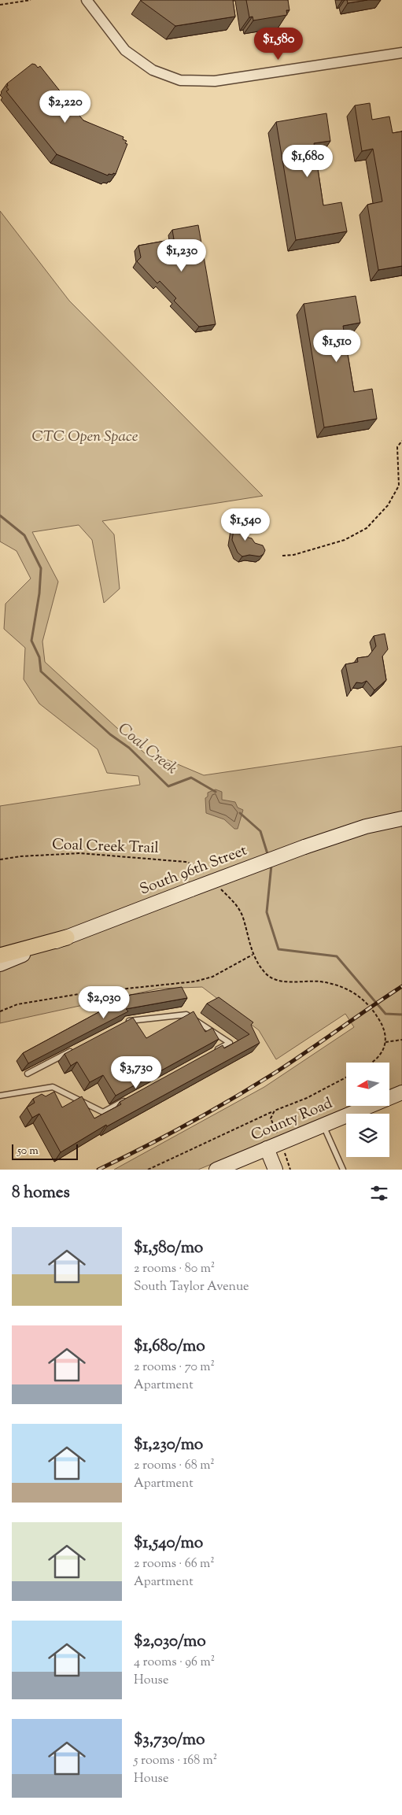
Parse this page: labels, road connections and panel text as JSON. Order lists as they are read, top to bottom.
{
  "streets": {
    "main road": ["South 96th Street", "County Road"],
    "path": ["Coal Creek Trail"]
  },
  "water": ["Coal Creek"],
  "parks": ["CTC Open Space"],
  "scale_bar": "50 m",
  "north": "left",
  "page": {
    "price": [
      "$1,580",
      "$2,220",
      "$1,680",
      "$1,230",
      "$1,510",
      "$1,540",
      "$2,030",
      "$3,730"
    ],
    "scale": "50 m",
    "heading": "8 homes",
    "list": [
      {
        "name": "$1,580/mo",
        "note": "2 rooms · 80 m² · South Taylor Avenue"
      },
      {
        "name": "$1,680/mo",
        "note": "2 rooms · 70 m² · Apartment"
      },
      {
        "name": "$1,230/mo",
        "note": "2 rooms · 68 m² · Apartment"
      },
      {
        "name": "$1,540/mo",
        "note": "2 rooms · 66 m² · Apartment"
      },
      {
        "name": "$2,030/mo",
        "note": "4 rooms · 96 m² · House"
      },
      {
        "name": "$3,730/mo",
        "note": "5 rooms · 168 m² · House"
      }
    ]
  }
}
